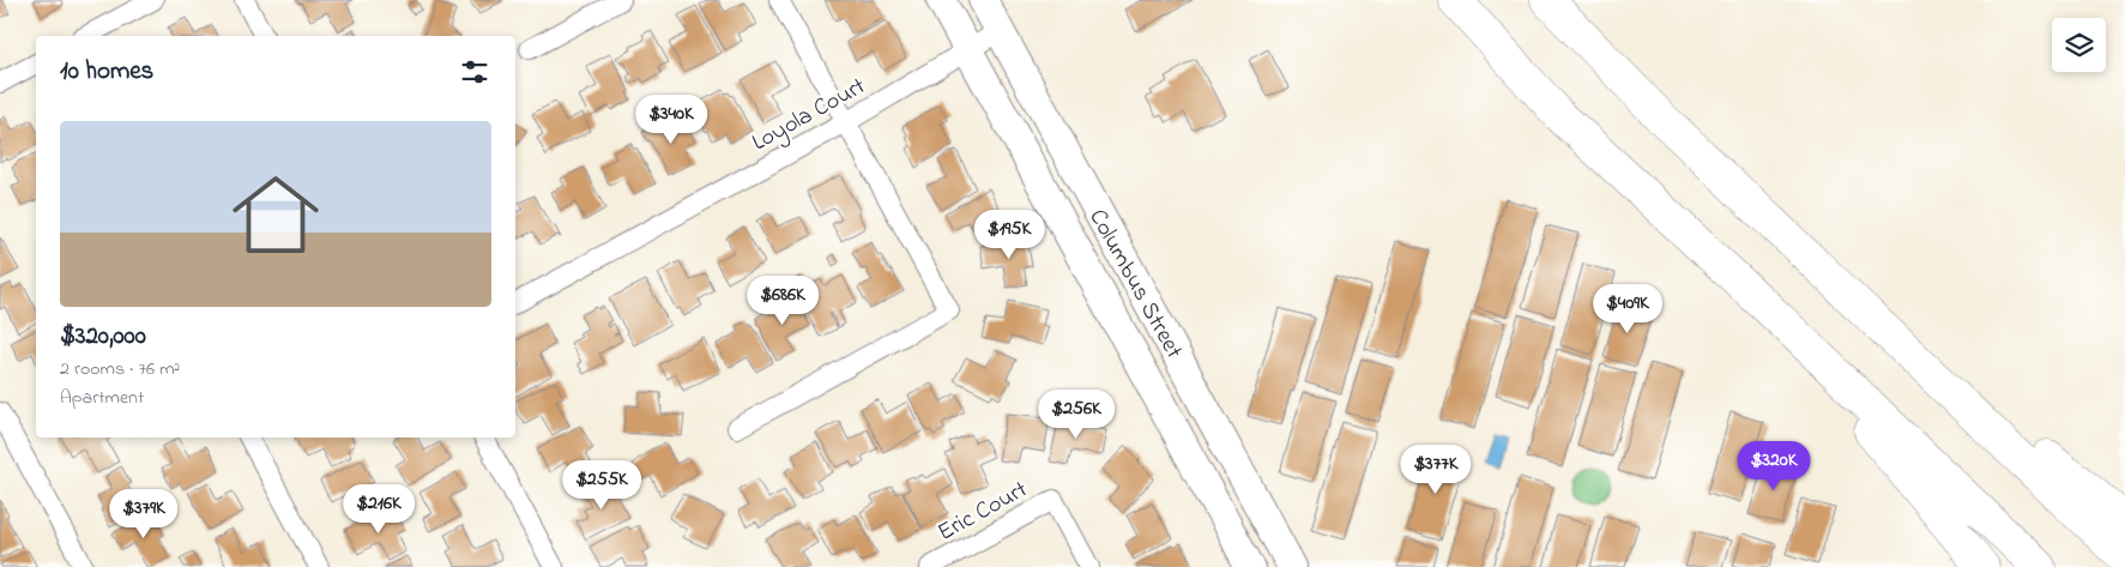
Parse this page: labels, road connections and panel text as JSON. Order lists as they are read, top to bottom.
{
  "streets": {
    "main road": ["Columbus Street"],
    "street": ["Loyola Court", "Eric Court"]
  },
  "crossings": [
    ["Loyola Court", "Columbus Street"]
  ],
  "page": {
    "heading": "10 homes",
    "price": [
      "$340K",
      "$195K",
      "$686K",
      "$409K",
      "$256K",
      "$320K",
      "$377K",
      "$255K",
      "$216K",
      "$379K"
    ],
    "list": [
      {
        "name": "$320,000",
        "note": "2 rooms · 76 m² · Apartment"
      }
    ]
  }
}
